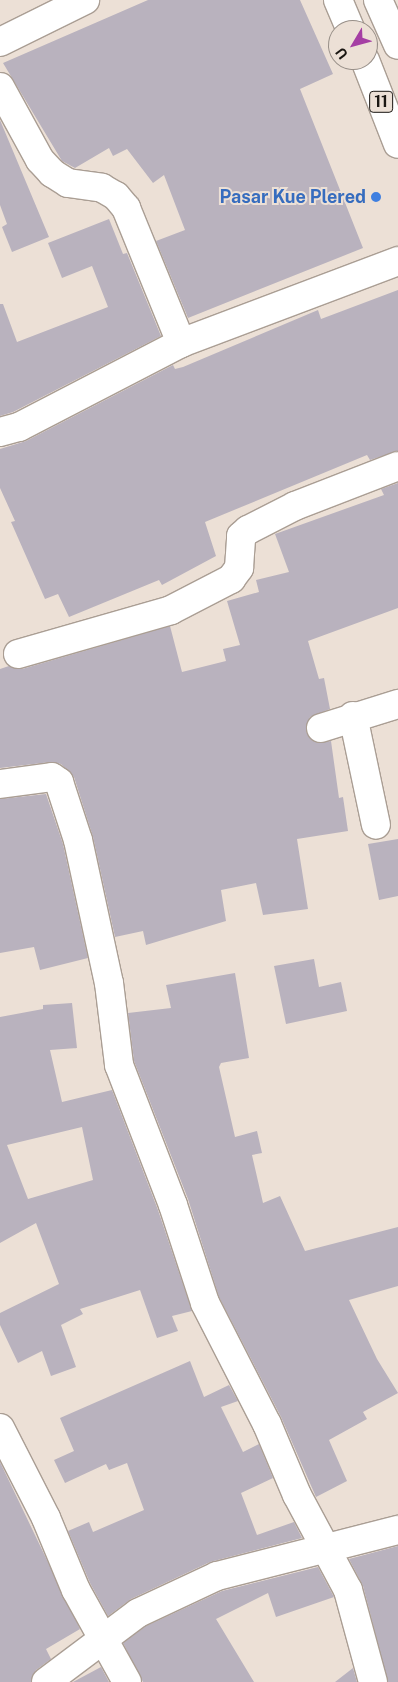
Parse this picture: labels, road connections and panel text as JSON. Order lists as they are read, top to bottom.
{
  "streets": {
    "main road": ["11"]
  },
  "places": ["Pasar Kue Plered"],
  "north": "bottom left"
}
